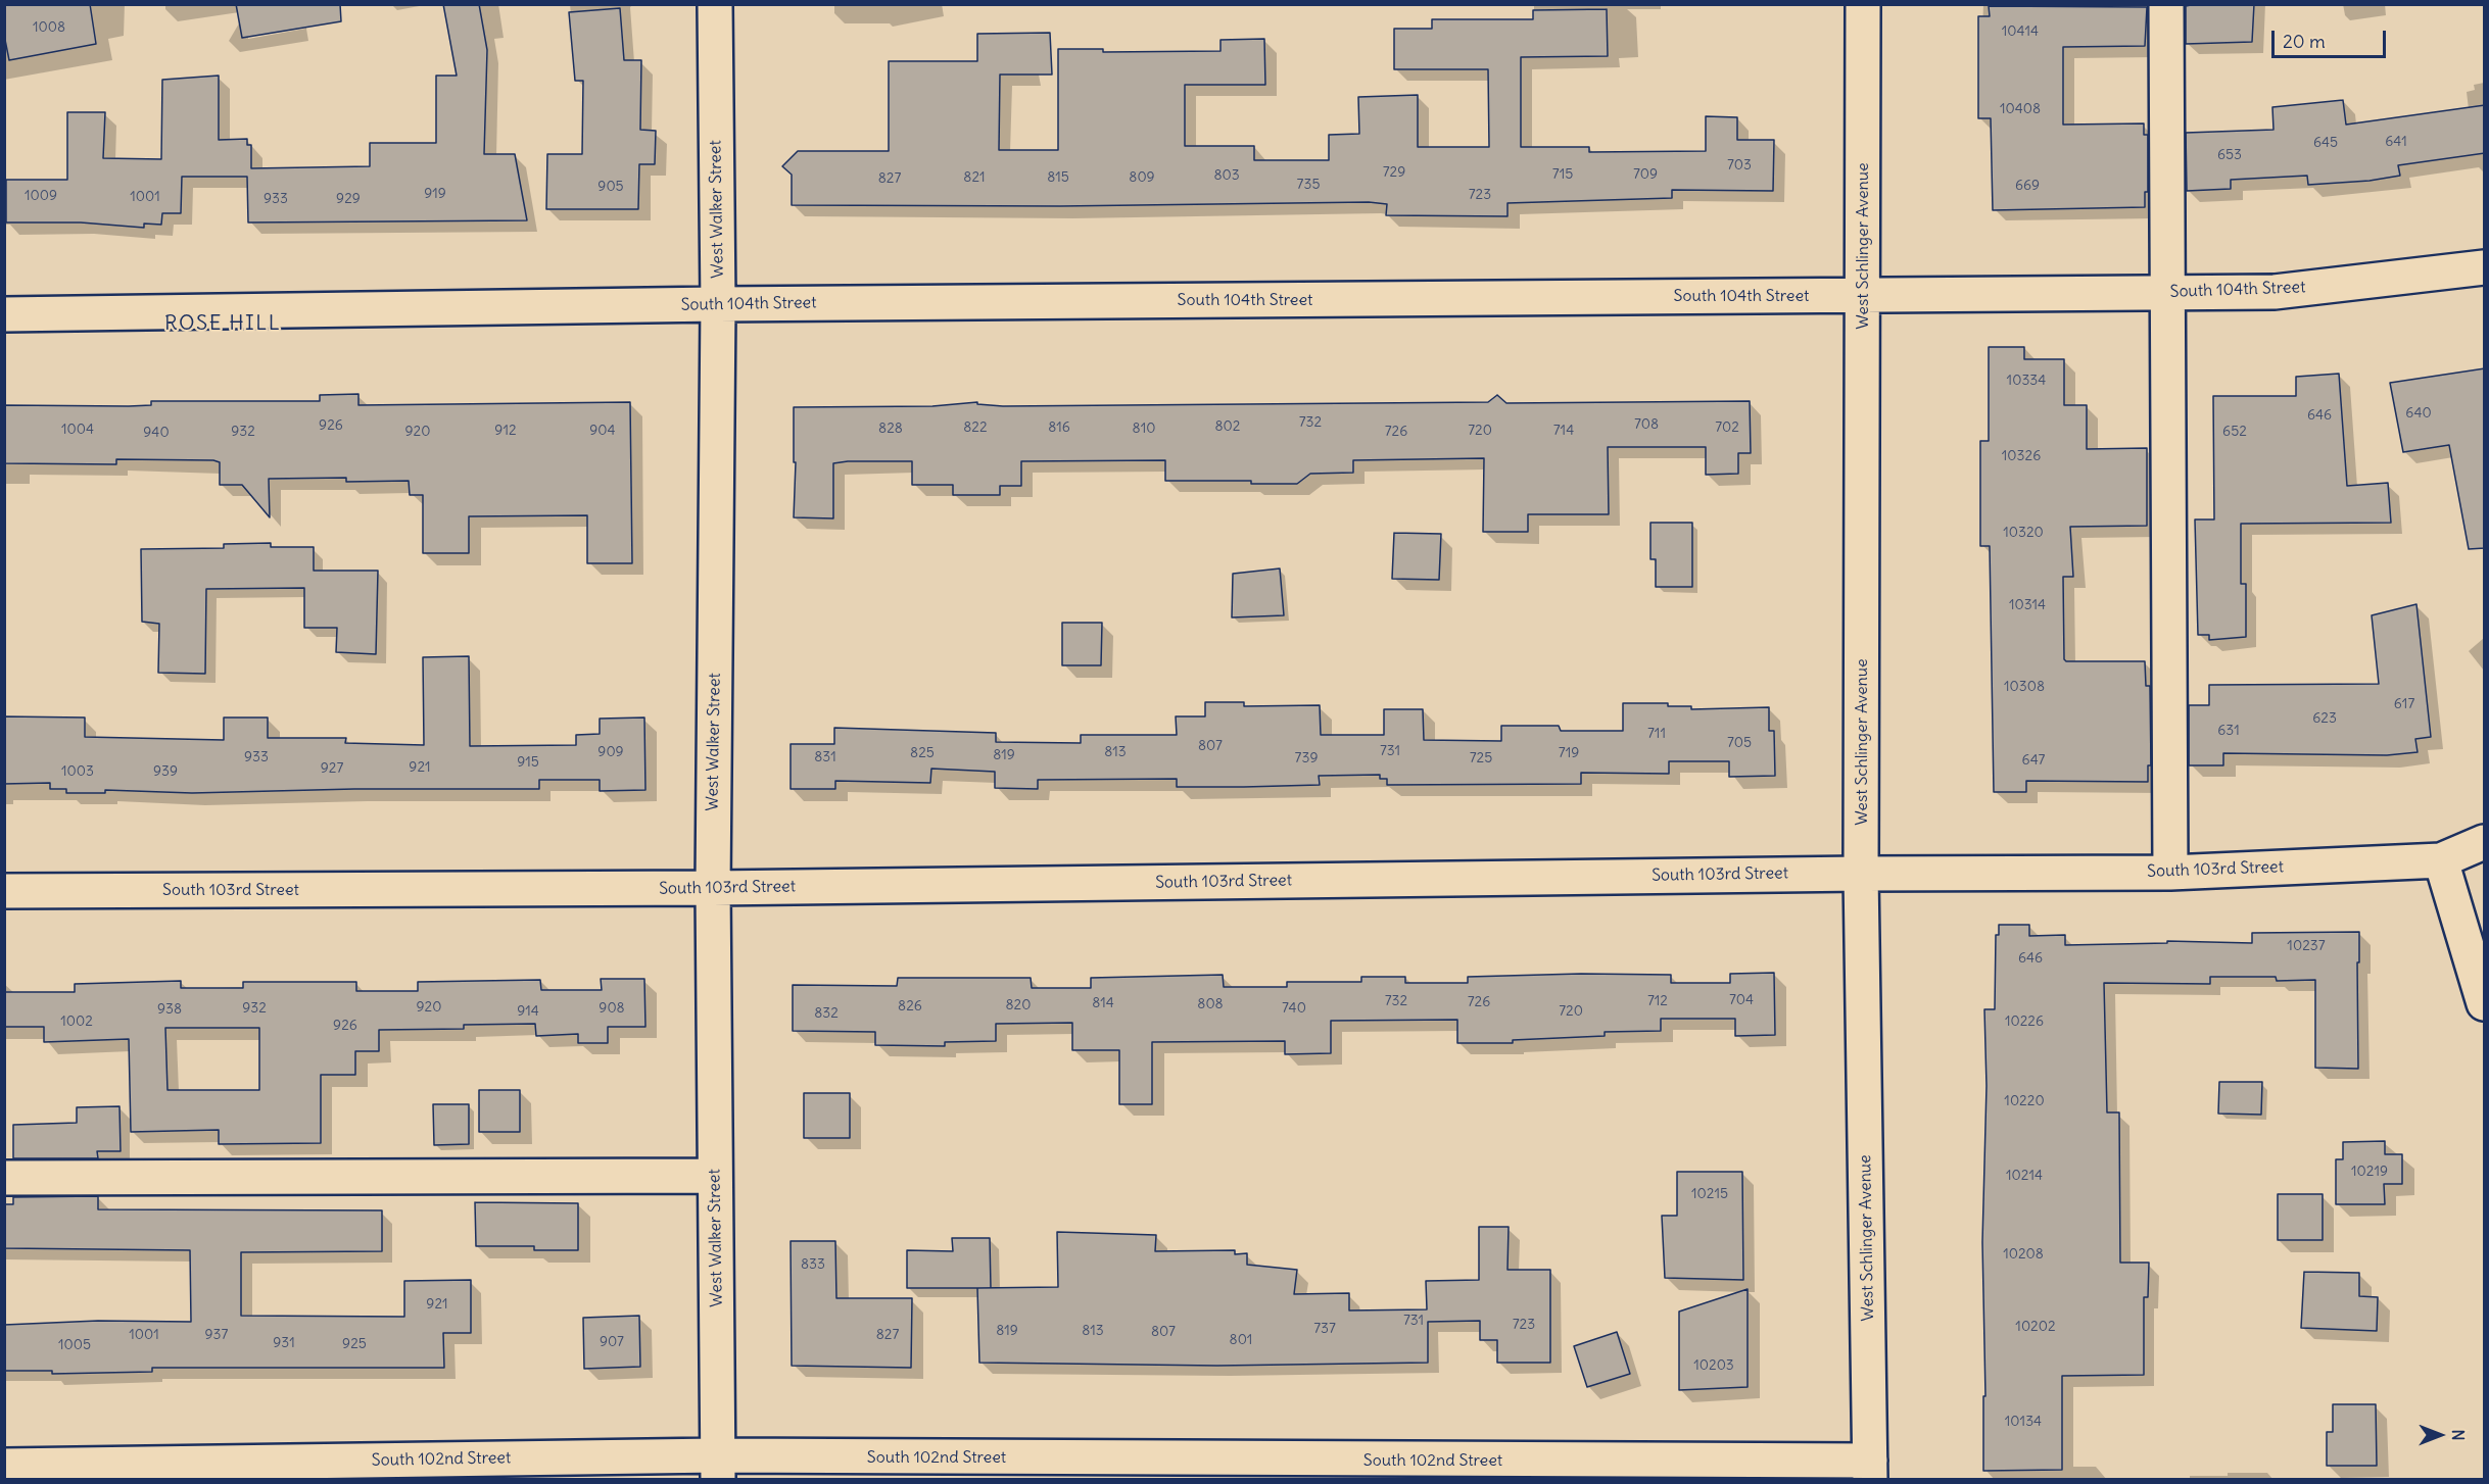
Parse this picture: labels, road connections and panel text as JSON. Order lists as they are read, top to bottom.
{
  "streets": {
    "street": [
      "West Walker Street",
      "West Schlinger Avenue",
      "South 104th Street",
      "South 103rd Street",
      "South 102nd Street"
    ]
  },
  "crossings": [
    ["West Walker Street", "South 104th Street"],
    ["West Walker Street", "South 103rd Street"],
    ["West Walker Street", "South 102nd Street"],
    ["West Schlinger Avenue", "South 104th Street"],
    ["West Schlinger Avenue", "South 103rd Street"],
    ["West Schlinger Avenue", "South 102nd Street"]
  ],
  "districts": ["ROSE HILL"],
  "house_numbers": [
    "1008",
    "10414",
    "10408",
    "641",
    "645",
    "653",
    "703",
    "729",
    "715",
    "709",
    "803",
    "821",
    "815",
    "809",
    "827",
    "735",
    "669",
    "905",
    "919",
    "723",
    "1009",
    "1001",
    "933",
    "929",
    "10334",
    "640",
    "646",
    "732",
    "708",
    "926",
    "802",
    "822",
    "816",
    "702",
    "828",
    "810",
    "1004",
    "912",
    "904",
    "720",
    "714",
    "932",
    "920",
    "726",
    "652",
    "940",
    "10326",
    "10320",
    "10314",
    "10308",
    "617",
    "623",
    "631",
    "711",
    "705",
    "807",
    "731",
    "909",
    "813",
    "825",
    "719",
    "819",
    "933",
    "831",
    "739",
    "725",
    "647",
    "915",
    "921",
    "927",
    "1003",
    "939",
    "10237",
    "646",
    "704",
    "732",
    "712",
    "726",
    "814",
    "808",
    "820",
    "826",
    "920",
    "932",
    "908",
    "740",
    "938",
    "914",
    "720",
    "832",
    "1002",
    "10226",
    "926",
    "10220",
    "10219",
    "10214",
    "10215",
    "10208",
    "833",
    "921",
    "731",
    "723",
    "10202",
    "737",
    "819",
    "813",
    "807",
    "1001",
    "937",
    "827",
    "801",
    "907",
    "931",
    "925",
    "1005",
    "10203",
    "10134"
  ],
  "scale_bar": "20 m",
  "north": "right"
}
